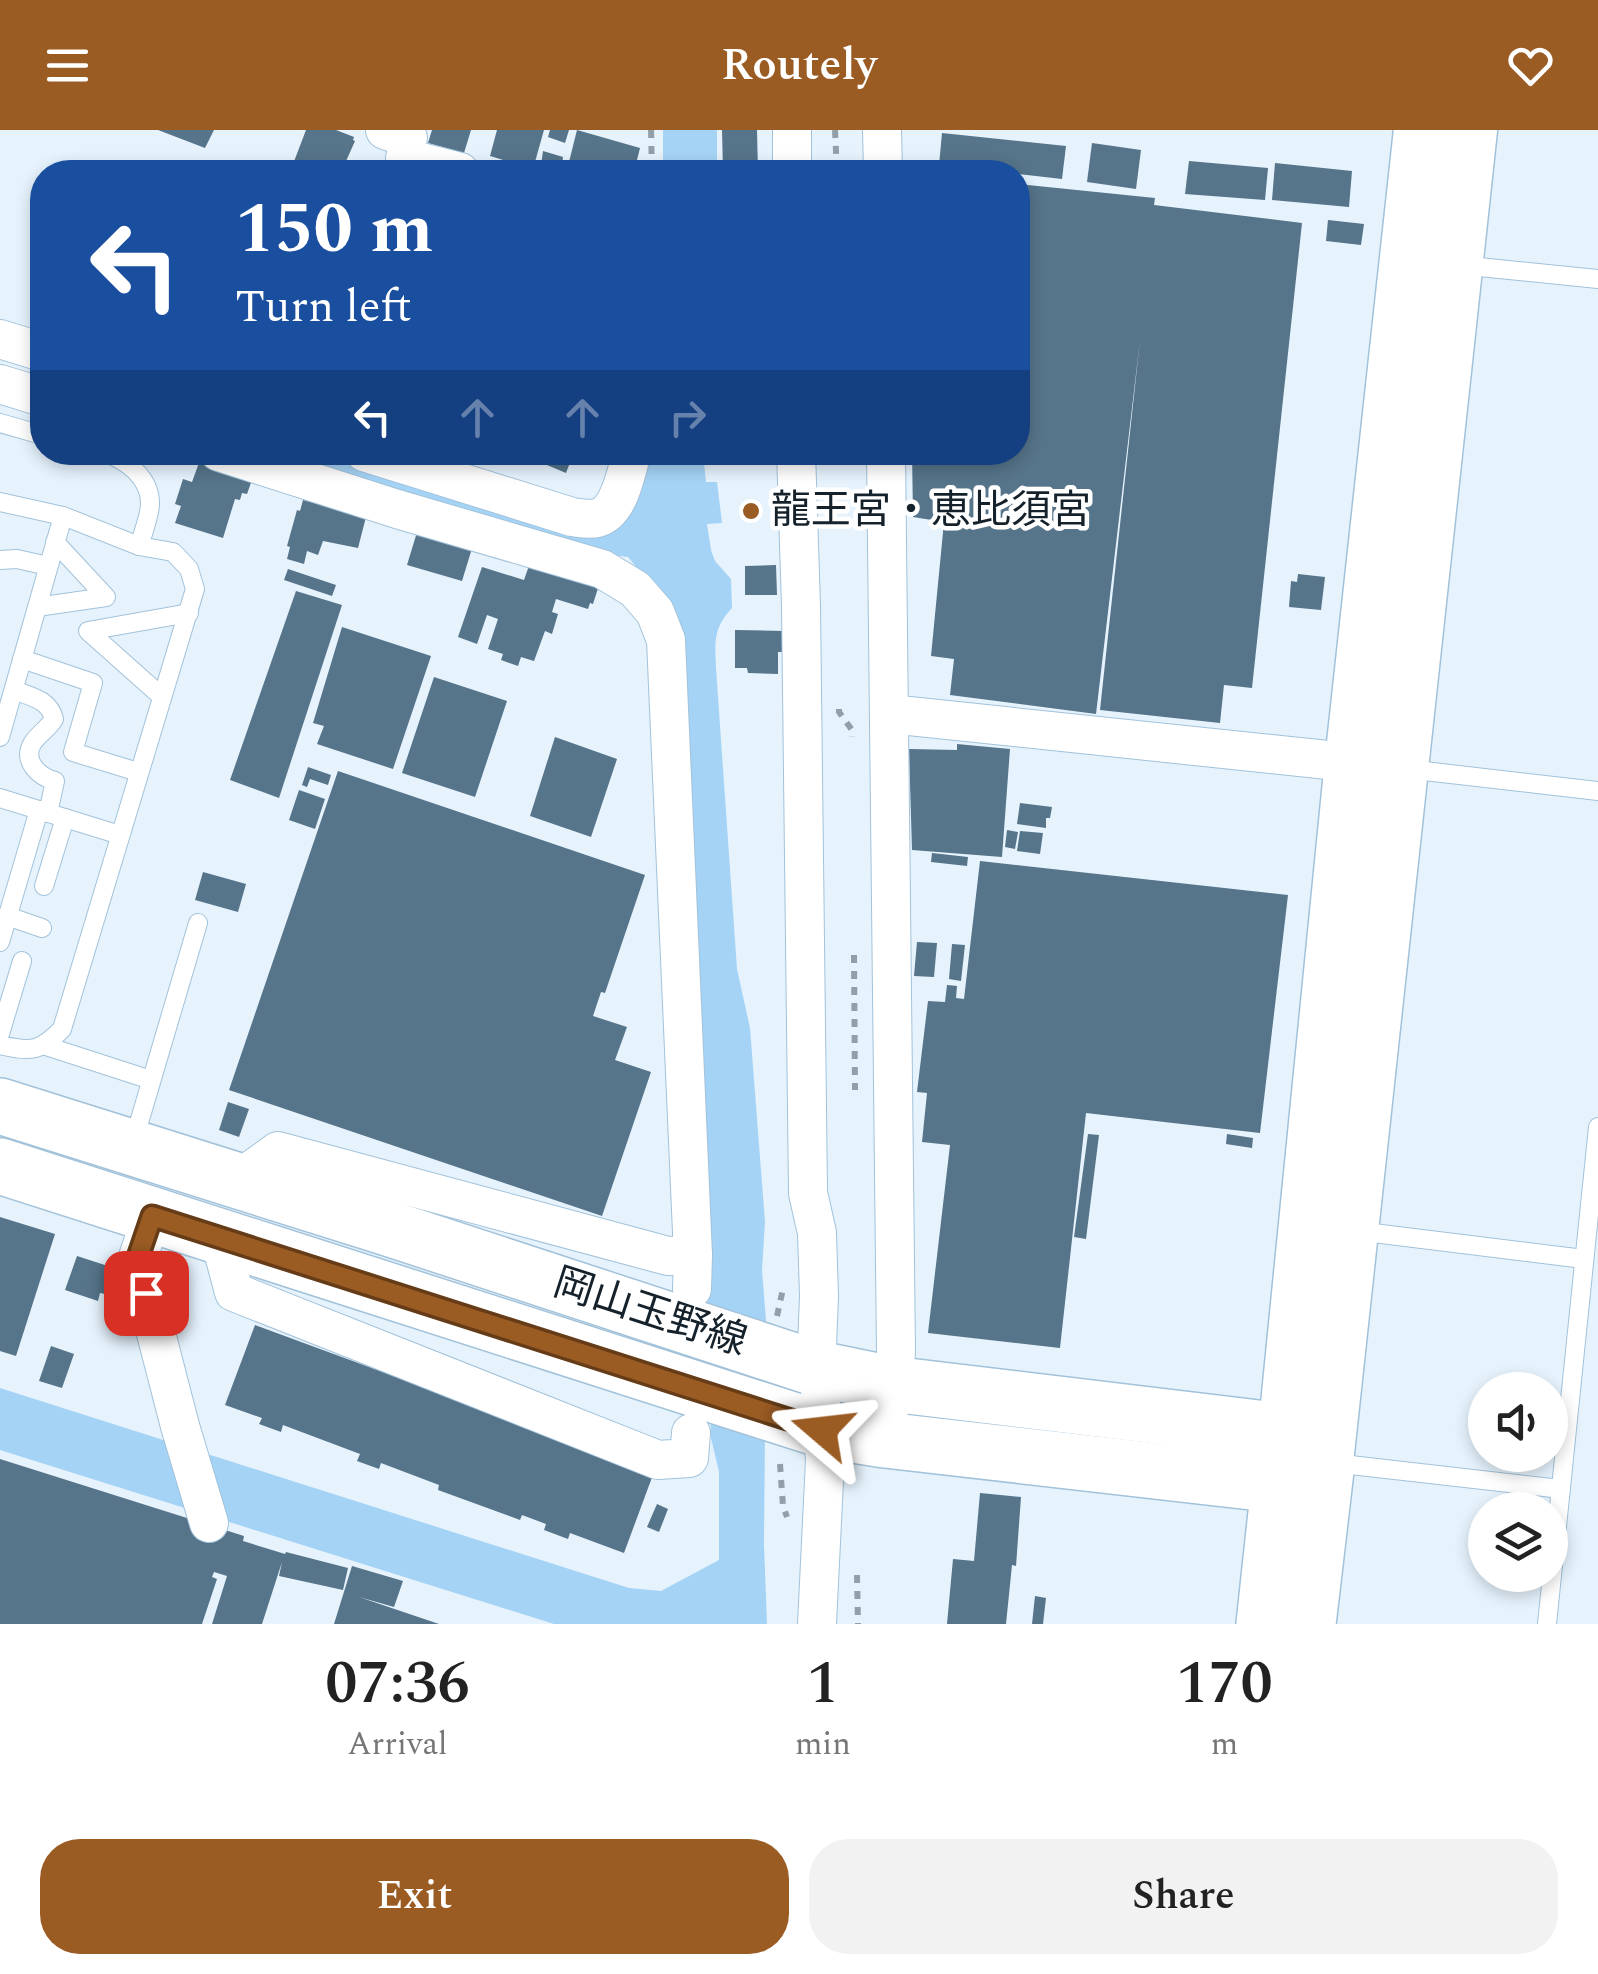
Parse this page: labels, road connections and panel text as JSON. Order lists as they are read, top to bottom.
{
  "streets": {
    "main road": ["岡山玉野線"]
  },
  "places": ["龍王宮・恵比須宮"],
  "page": {
    "header": "Routely",
    "turn": ["150 m", "Turn left"],
    "eta": [
      "07:36",
      "Arrival",
      "1",
      "min",
      "170",
      "m"
    ],
    "buttons": ["Exit", "Share"]
  }
}
